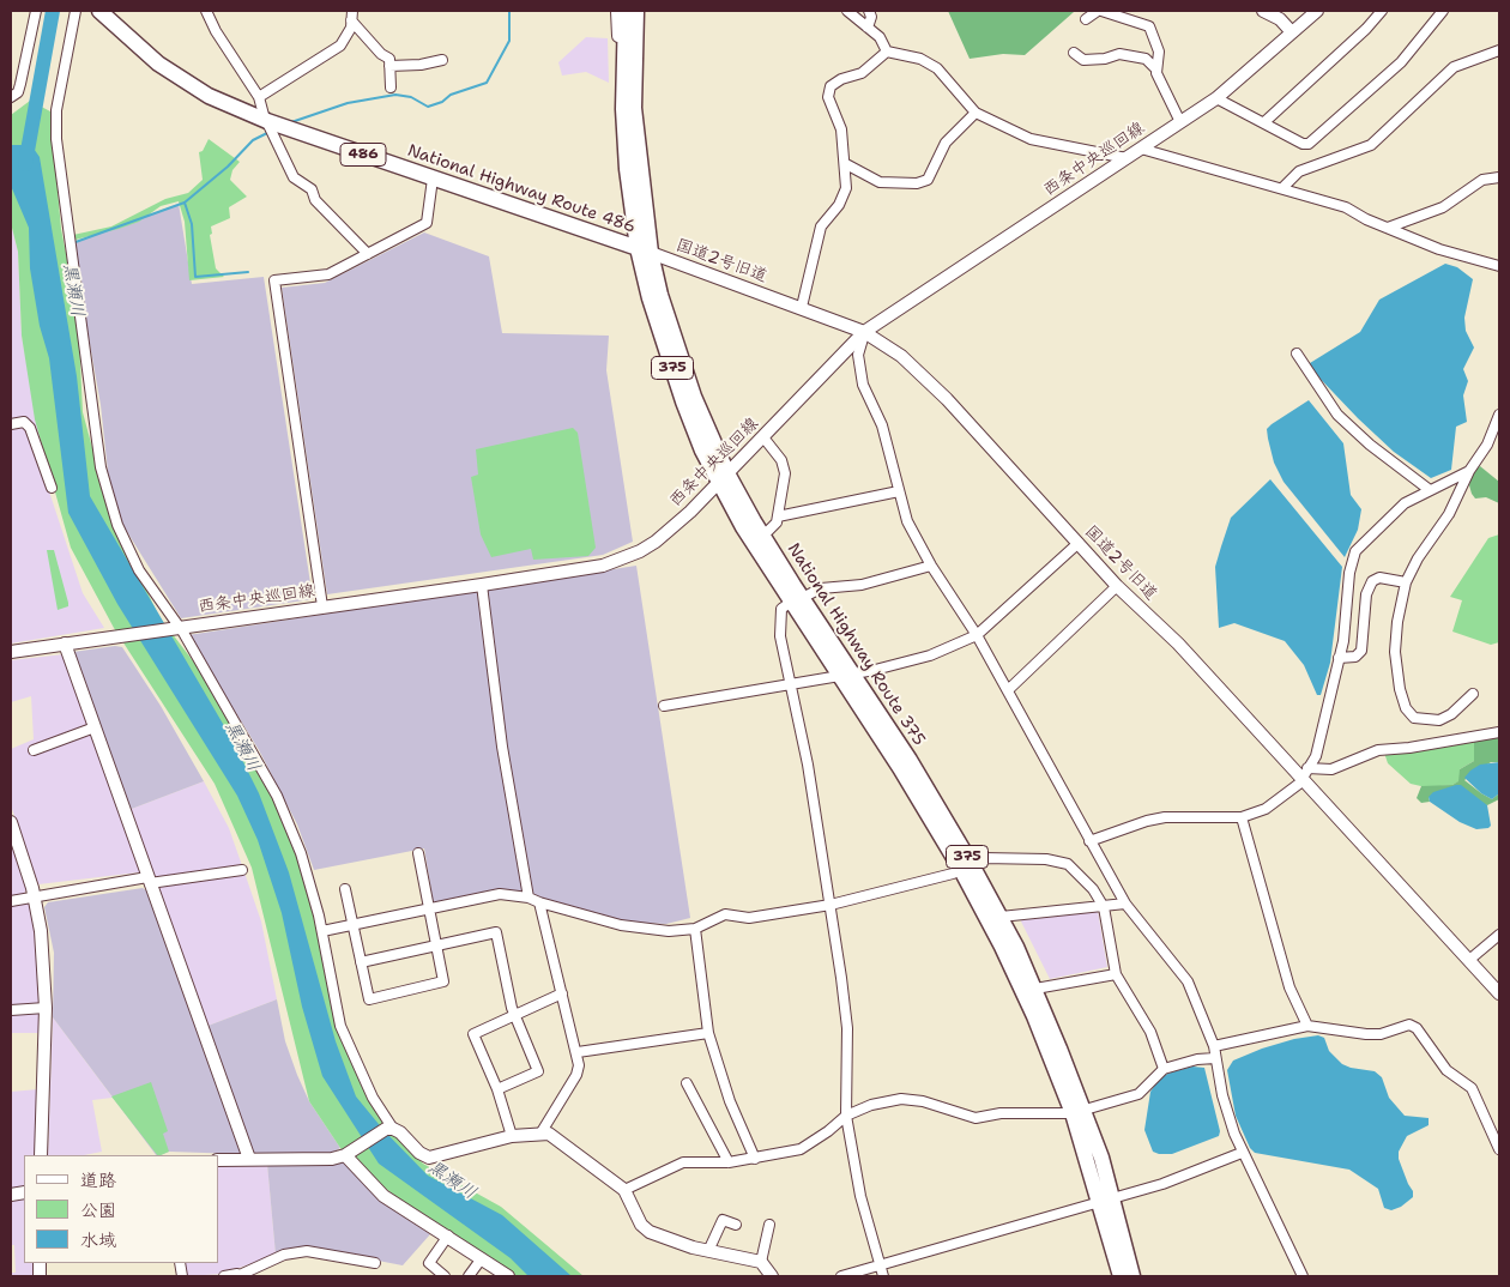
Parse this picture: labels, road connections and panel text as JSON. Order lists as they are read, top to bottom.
{
  "streets": {
    "highway": [
      "486",
      "National Highway Route 486",
      "375",
      "National Highway Route 375"
    ],
    "street": ["西条中央巡回線", "国道2号旧道"]
  },
  "crossings": [
    ["西条中央巡回線", "国道2号旧道"],
    ["西条中央巡回線", "National Highway Route 375"],
    ["National Highway Route 486", "国道2号旧道"],
    ["National Highway Route 486", "National Highway Route 375"],
    ["国道2号旧道", "National Highway Route 375"]
  ],
  "water": ["黒瀬川"],
  "legend": ["道路", "公園", "水域"]
}
